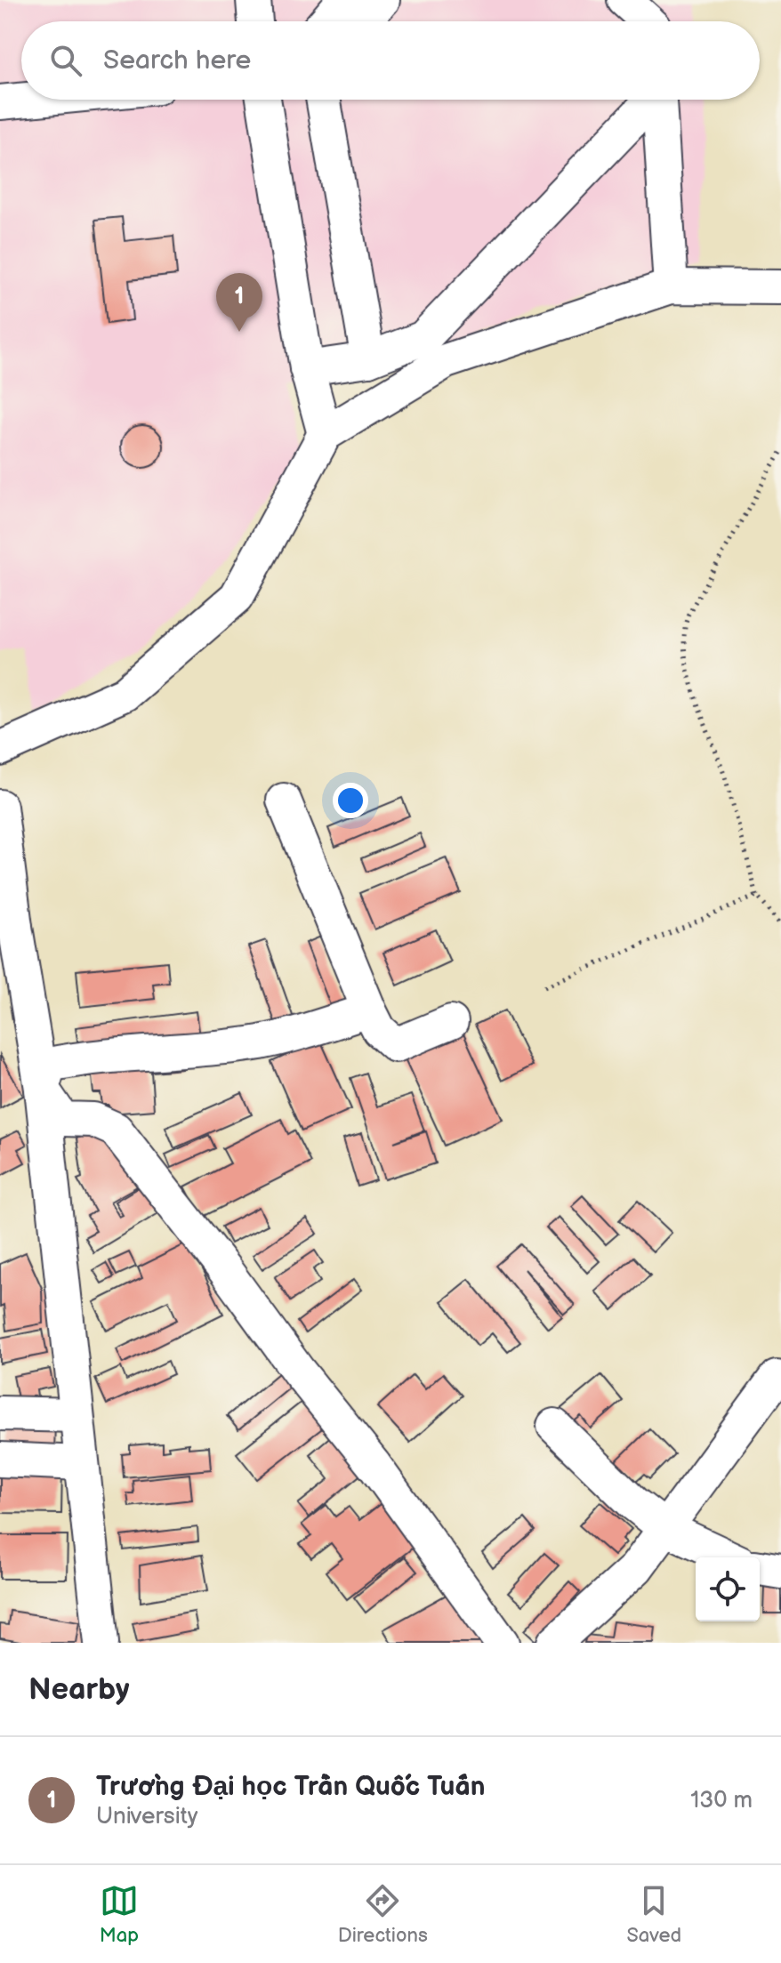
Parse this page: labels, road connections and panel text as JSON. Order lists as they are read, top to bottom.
{
  "page": {
    "search": "Search here",
    "pins": "1",
    "heading": "Nearby",
    "list": [
      {
        "mark": "1",
        "name": "Trường Đại học Trần Quốc Tuấn",
        "note": "University",
        "value": "130 m"
      }
    ],
    "nav": ["Map", "Directions", "Saved"]
  }
}
